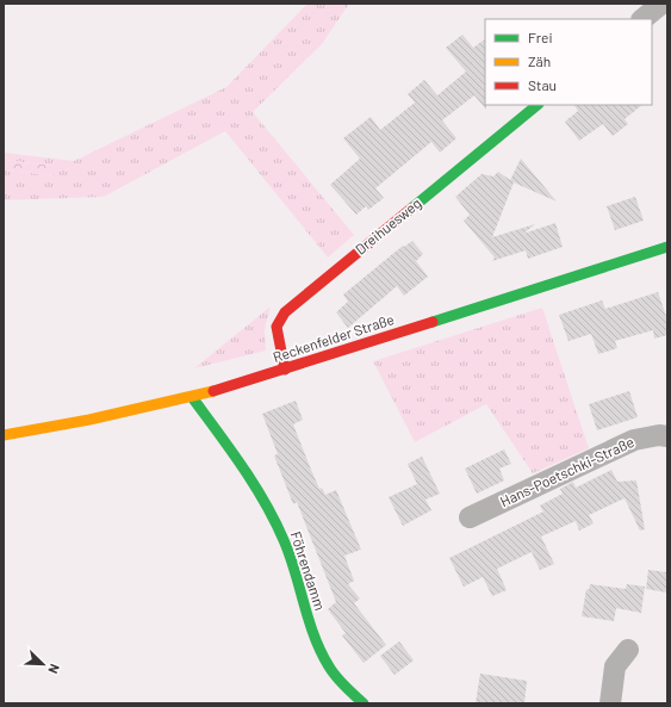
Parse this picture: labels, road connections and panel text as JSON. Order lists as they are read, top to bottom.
{
  "streets": {
    "street": [
      "Dreihuesweg",
      "Reckenfelder Straße",
      "Hans-Poetschki-Straße",
      "Föhrendamm"
    ]
  },
  "crossings": [
    ["Dreihuesweg", "Reckenfelder Straße"],
    ["Reckenfelder Straße", "Föhrendamm"]
  ],
  "legend": ["Frei", "Zäh", "Stau"],
  "north": "bottom right"
}
